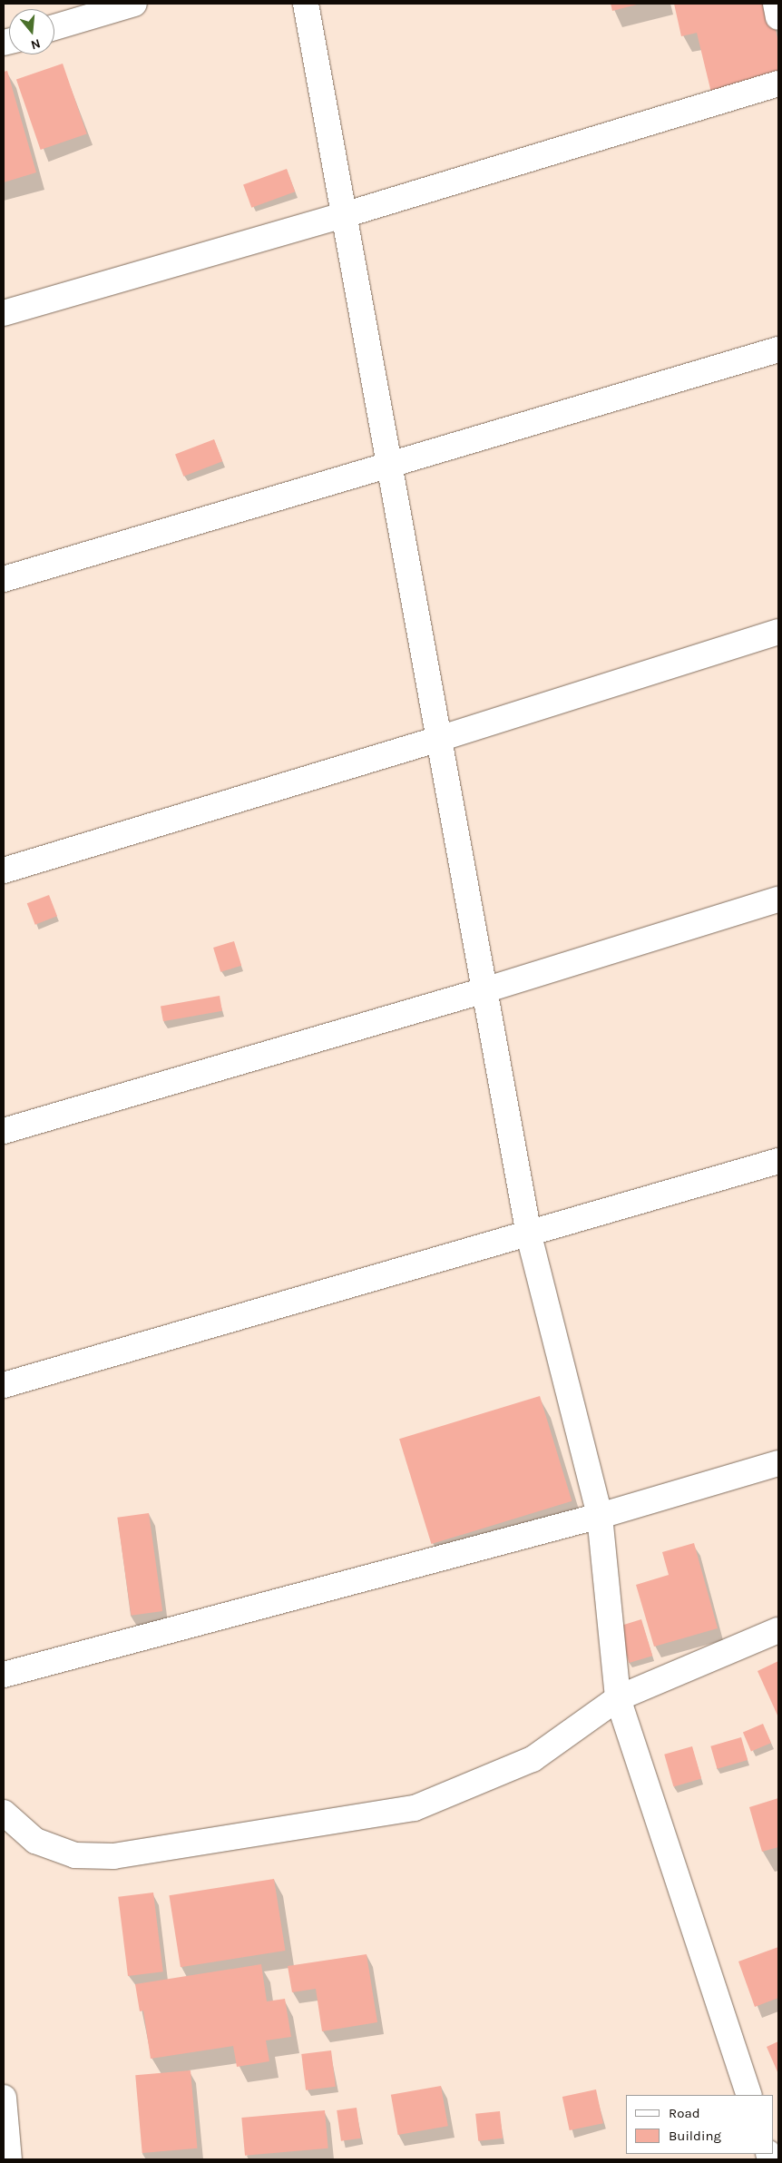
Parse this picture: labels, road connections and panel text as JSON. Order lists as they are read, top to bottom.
{
  "legend": ["Road", "Building"],
  "north": "bottom"
}
